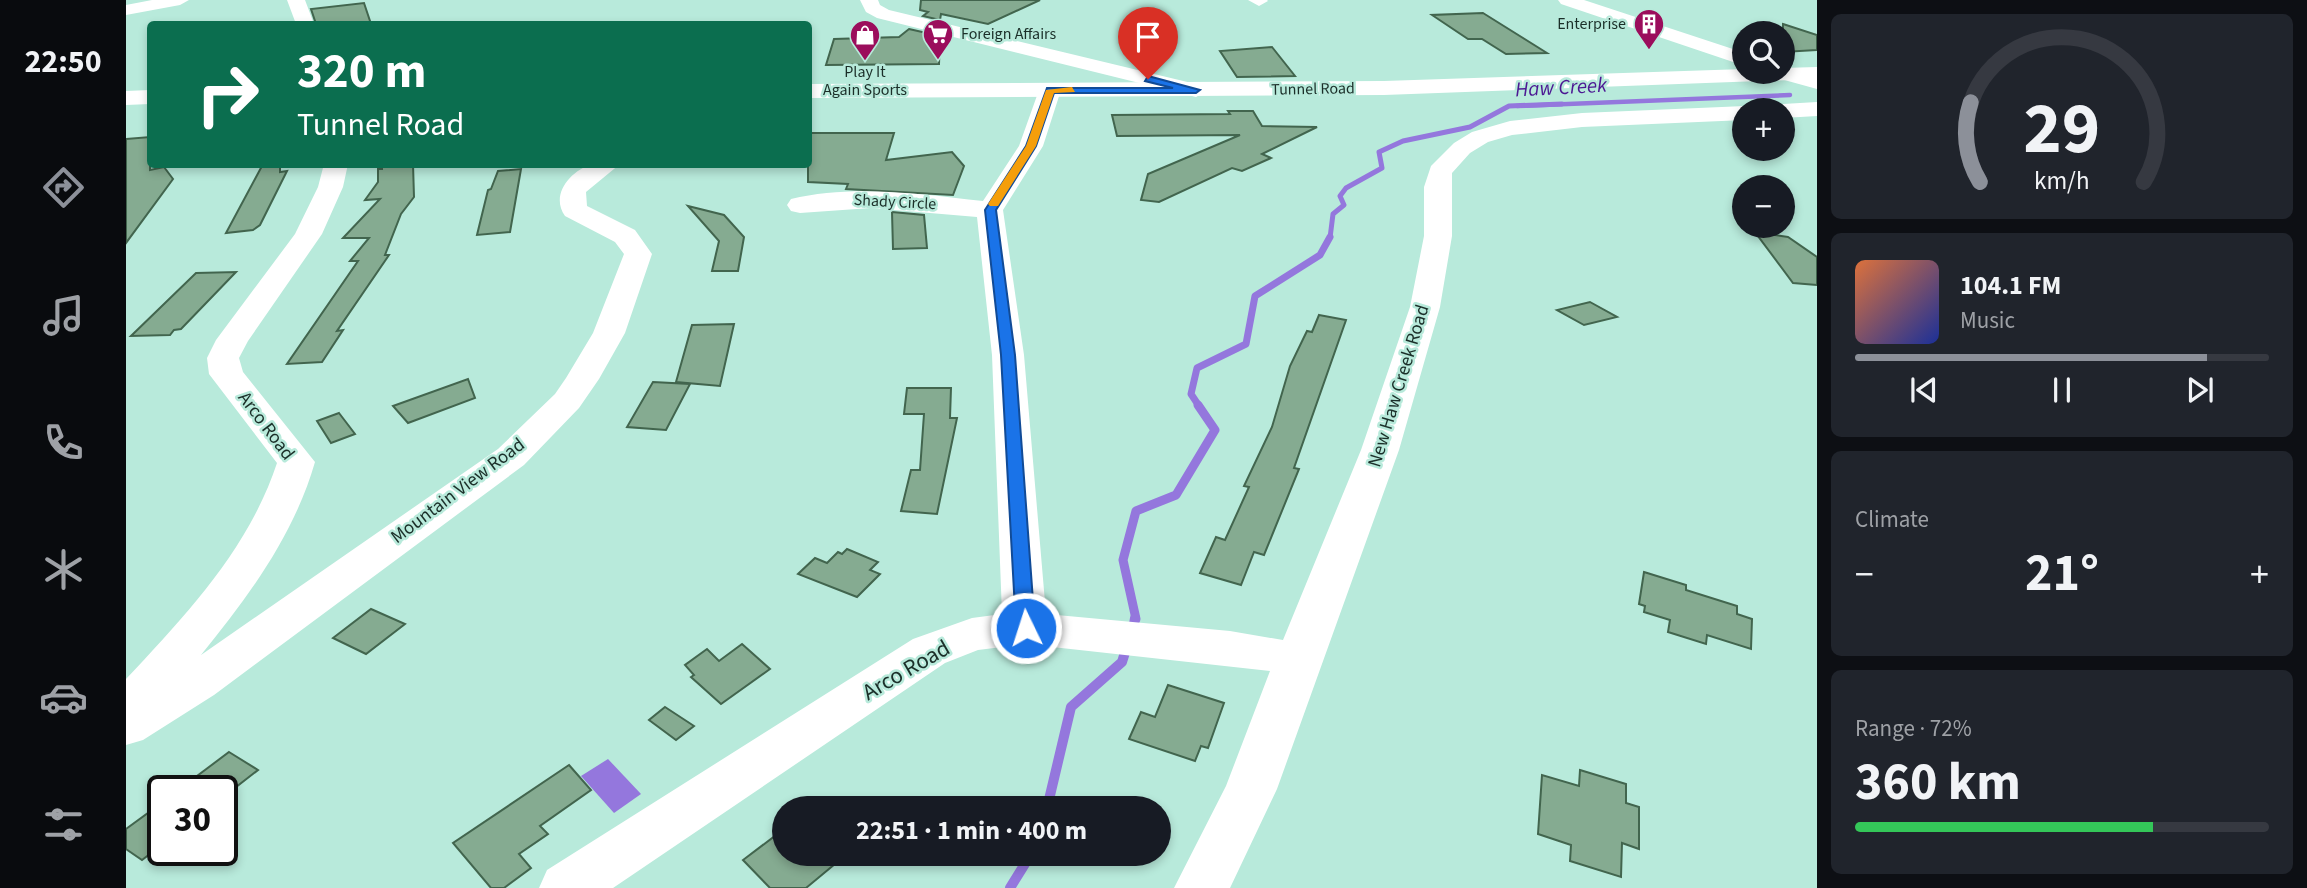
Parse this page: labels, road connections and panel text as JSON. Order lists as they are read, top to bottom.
{
  "streets": {
    "main road": ["Tunnel Road"],
    "street": [
      "Shady Circle",
      "New Haw Creek Road",
      "Arco Road",
      "Mountain View Road"
    ]
  },
  "crossings": [
    ["New Haw Creek Road", "Arco Road"]
  ],
  "water": ["Haw Creek"],
  "places": {
    "building": ["Enterprise"],
    "supermarket": ["Foreign Affairs"],
    "shop": ["Play It Again Sports"]
  },
  "page": {
    "tabs": "22:50",
    "map_buttons": ["+", "−"],
    "turn": ["320 m", "Tunnel Road"],
    "song": ["104.1 FM", "Music"],
    "tile": [
      "Climate",
      ["Range · 72%", "360 km"]
    ],
    "heat": ["−", "21°", "+"],
    "limit": "30",
    "trip": "22:51 · 1 min · 400 m",
    "gauge": ["29", "km/h"]
  }
}
